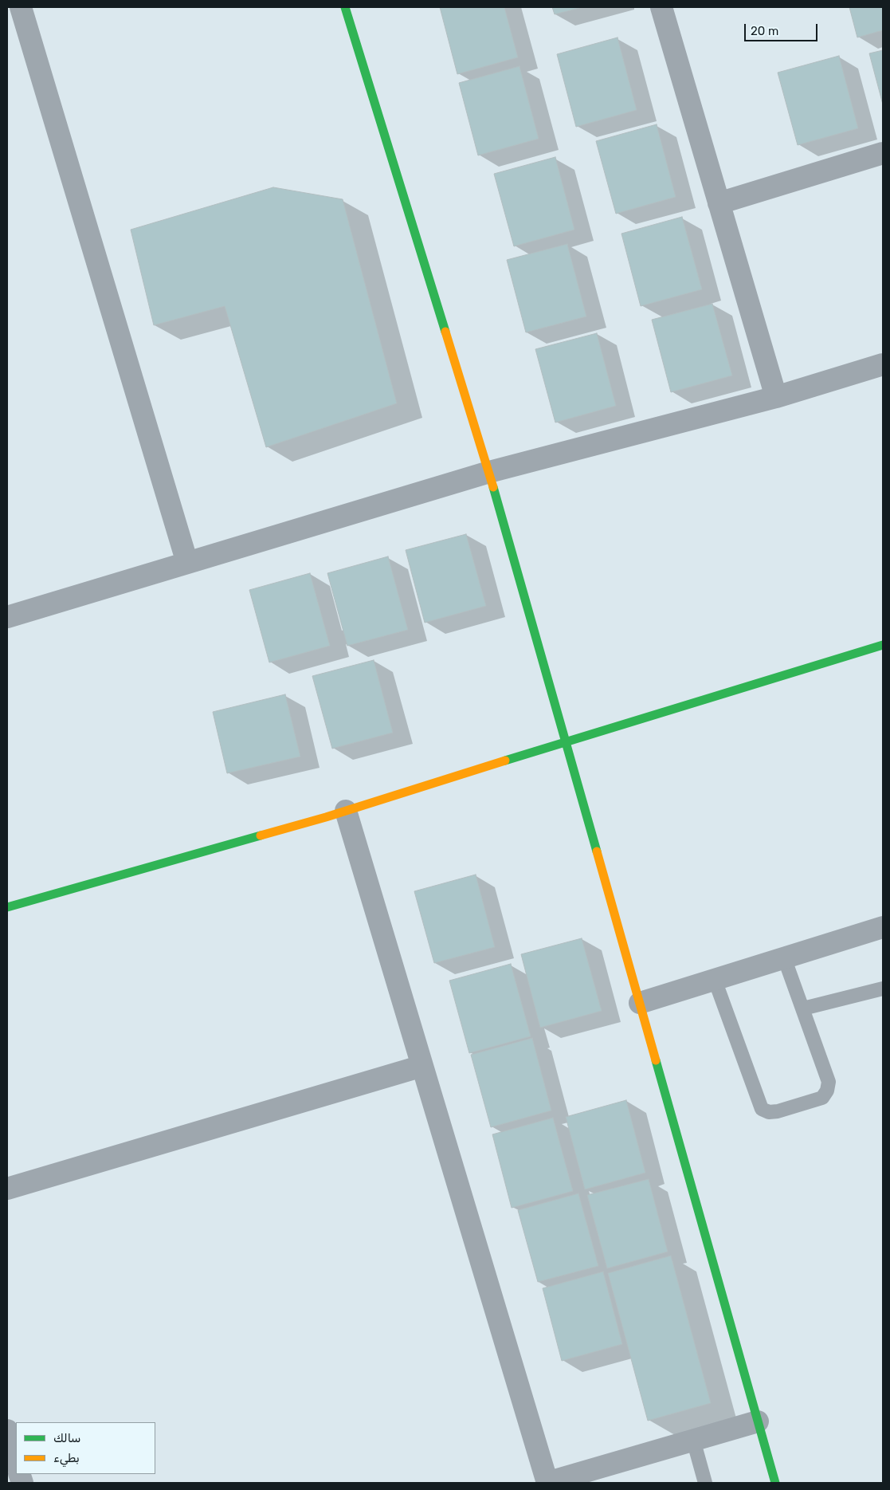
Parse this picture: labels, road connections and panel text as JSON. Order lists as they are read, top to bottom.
{
  "legend": ["سالك", "بطيء"],
  "scale_bar": "20 m"
}
